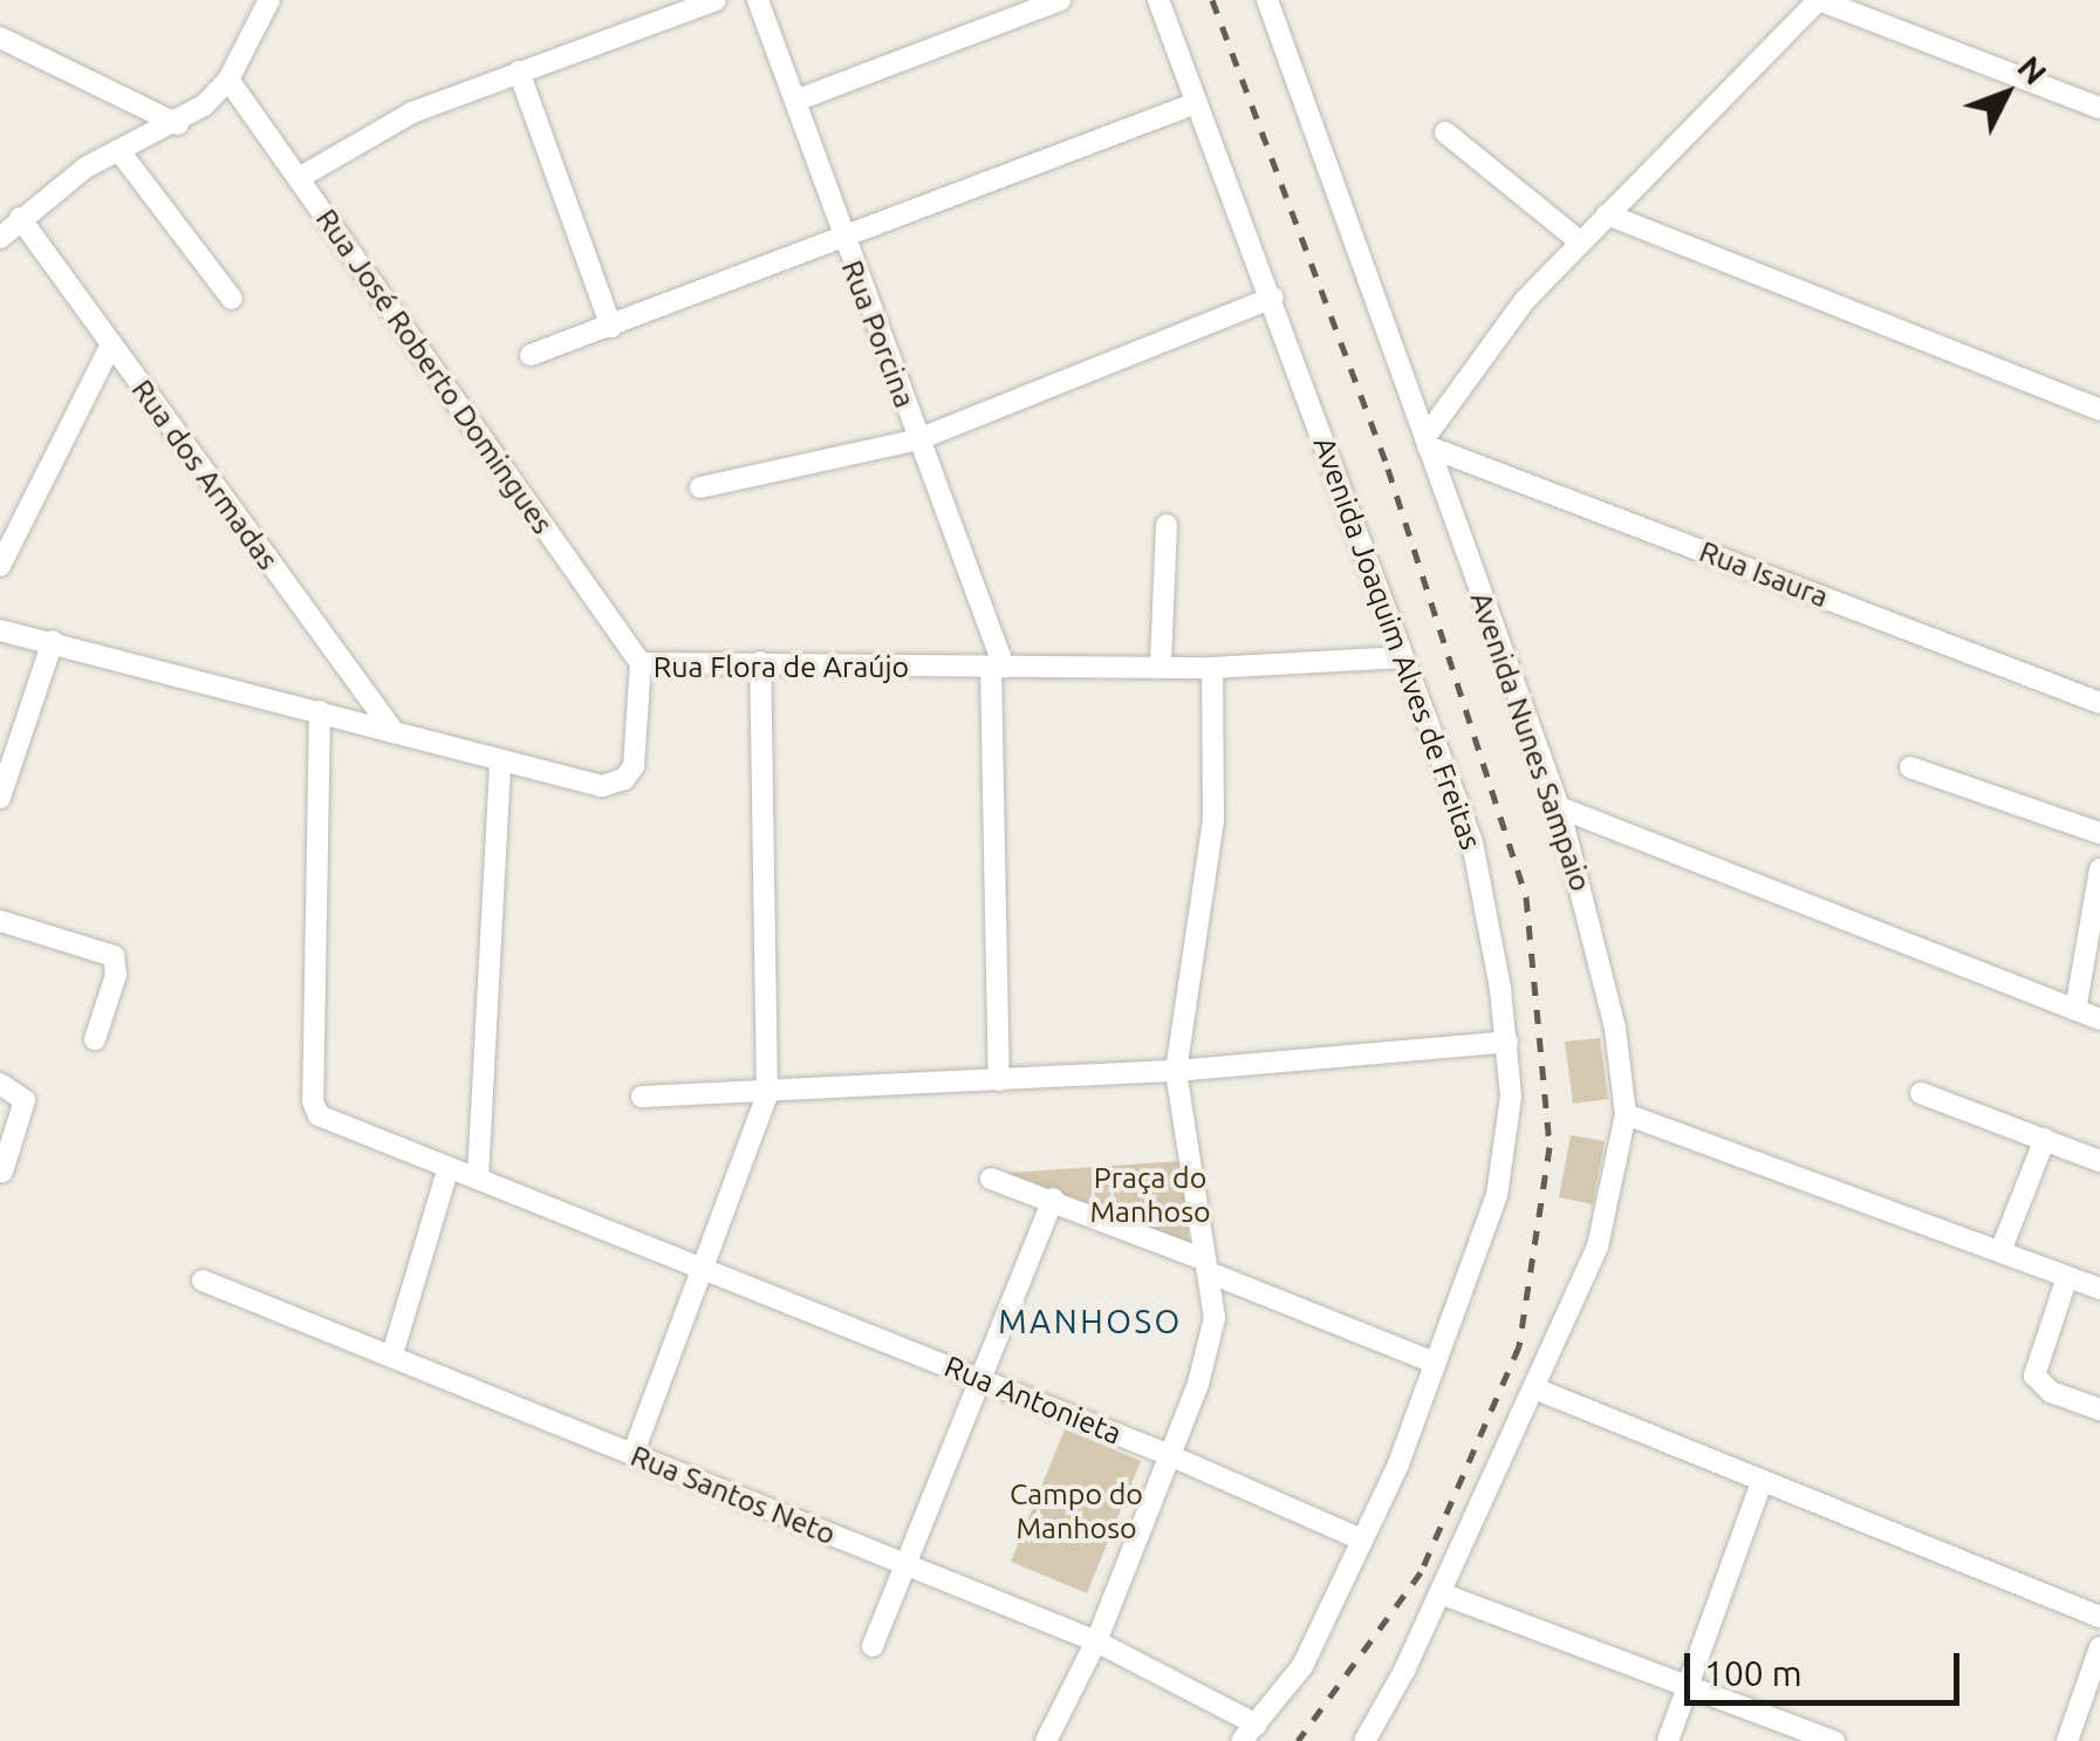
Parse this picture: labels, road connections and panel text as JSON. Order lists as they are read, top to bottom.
{
  "streets": {
    "street": [
      "Rua Porcina",
      "Rua José Roberto Domingues",
      "Rua dos Armadas",
      "Rua Isaura",
      "Avenida Joaquim Alves de Freitas",
      "Rua Flora de Araújo",
      "Avenida Nunes Sampaio",
      "Rua Antonieta",
      "Rua Santos Neto"
    ]
  },
  "crossings": [
    ["Rua Porcina", "Rua Flora de Araújo"],
    ["Rua José Roberto Domingues", "Rua Flora de Araújo"],
    ["Rua dos Armadas", "Rua Flora de Araújo"],
    ["Rua Isaura", "Avenida Nunes Sampaio"],
    ["Avenida Joaquim Alves de Freitas", "Rua Flora de Araújo"],
    ["Avenida Joaquim Alves de Freitas", "Rua Antonieta"],
    ["Avenida Joaquim Alves de Freitas", "Rua Santos Neto"],
    ["Rua Flora de Araújo", "Rua Antonieta"]
  ],
  "districts": ["MANHOSO"],
  "parks": ["Praça do Manhoso", "Campo do Manhoso"],
  "scale_bar": "100 m",
  "north": "top right"
}
